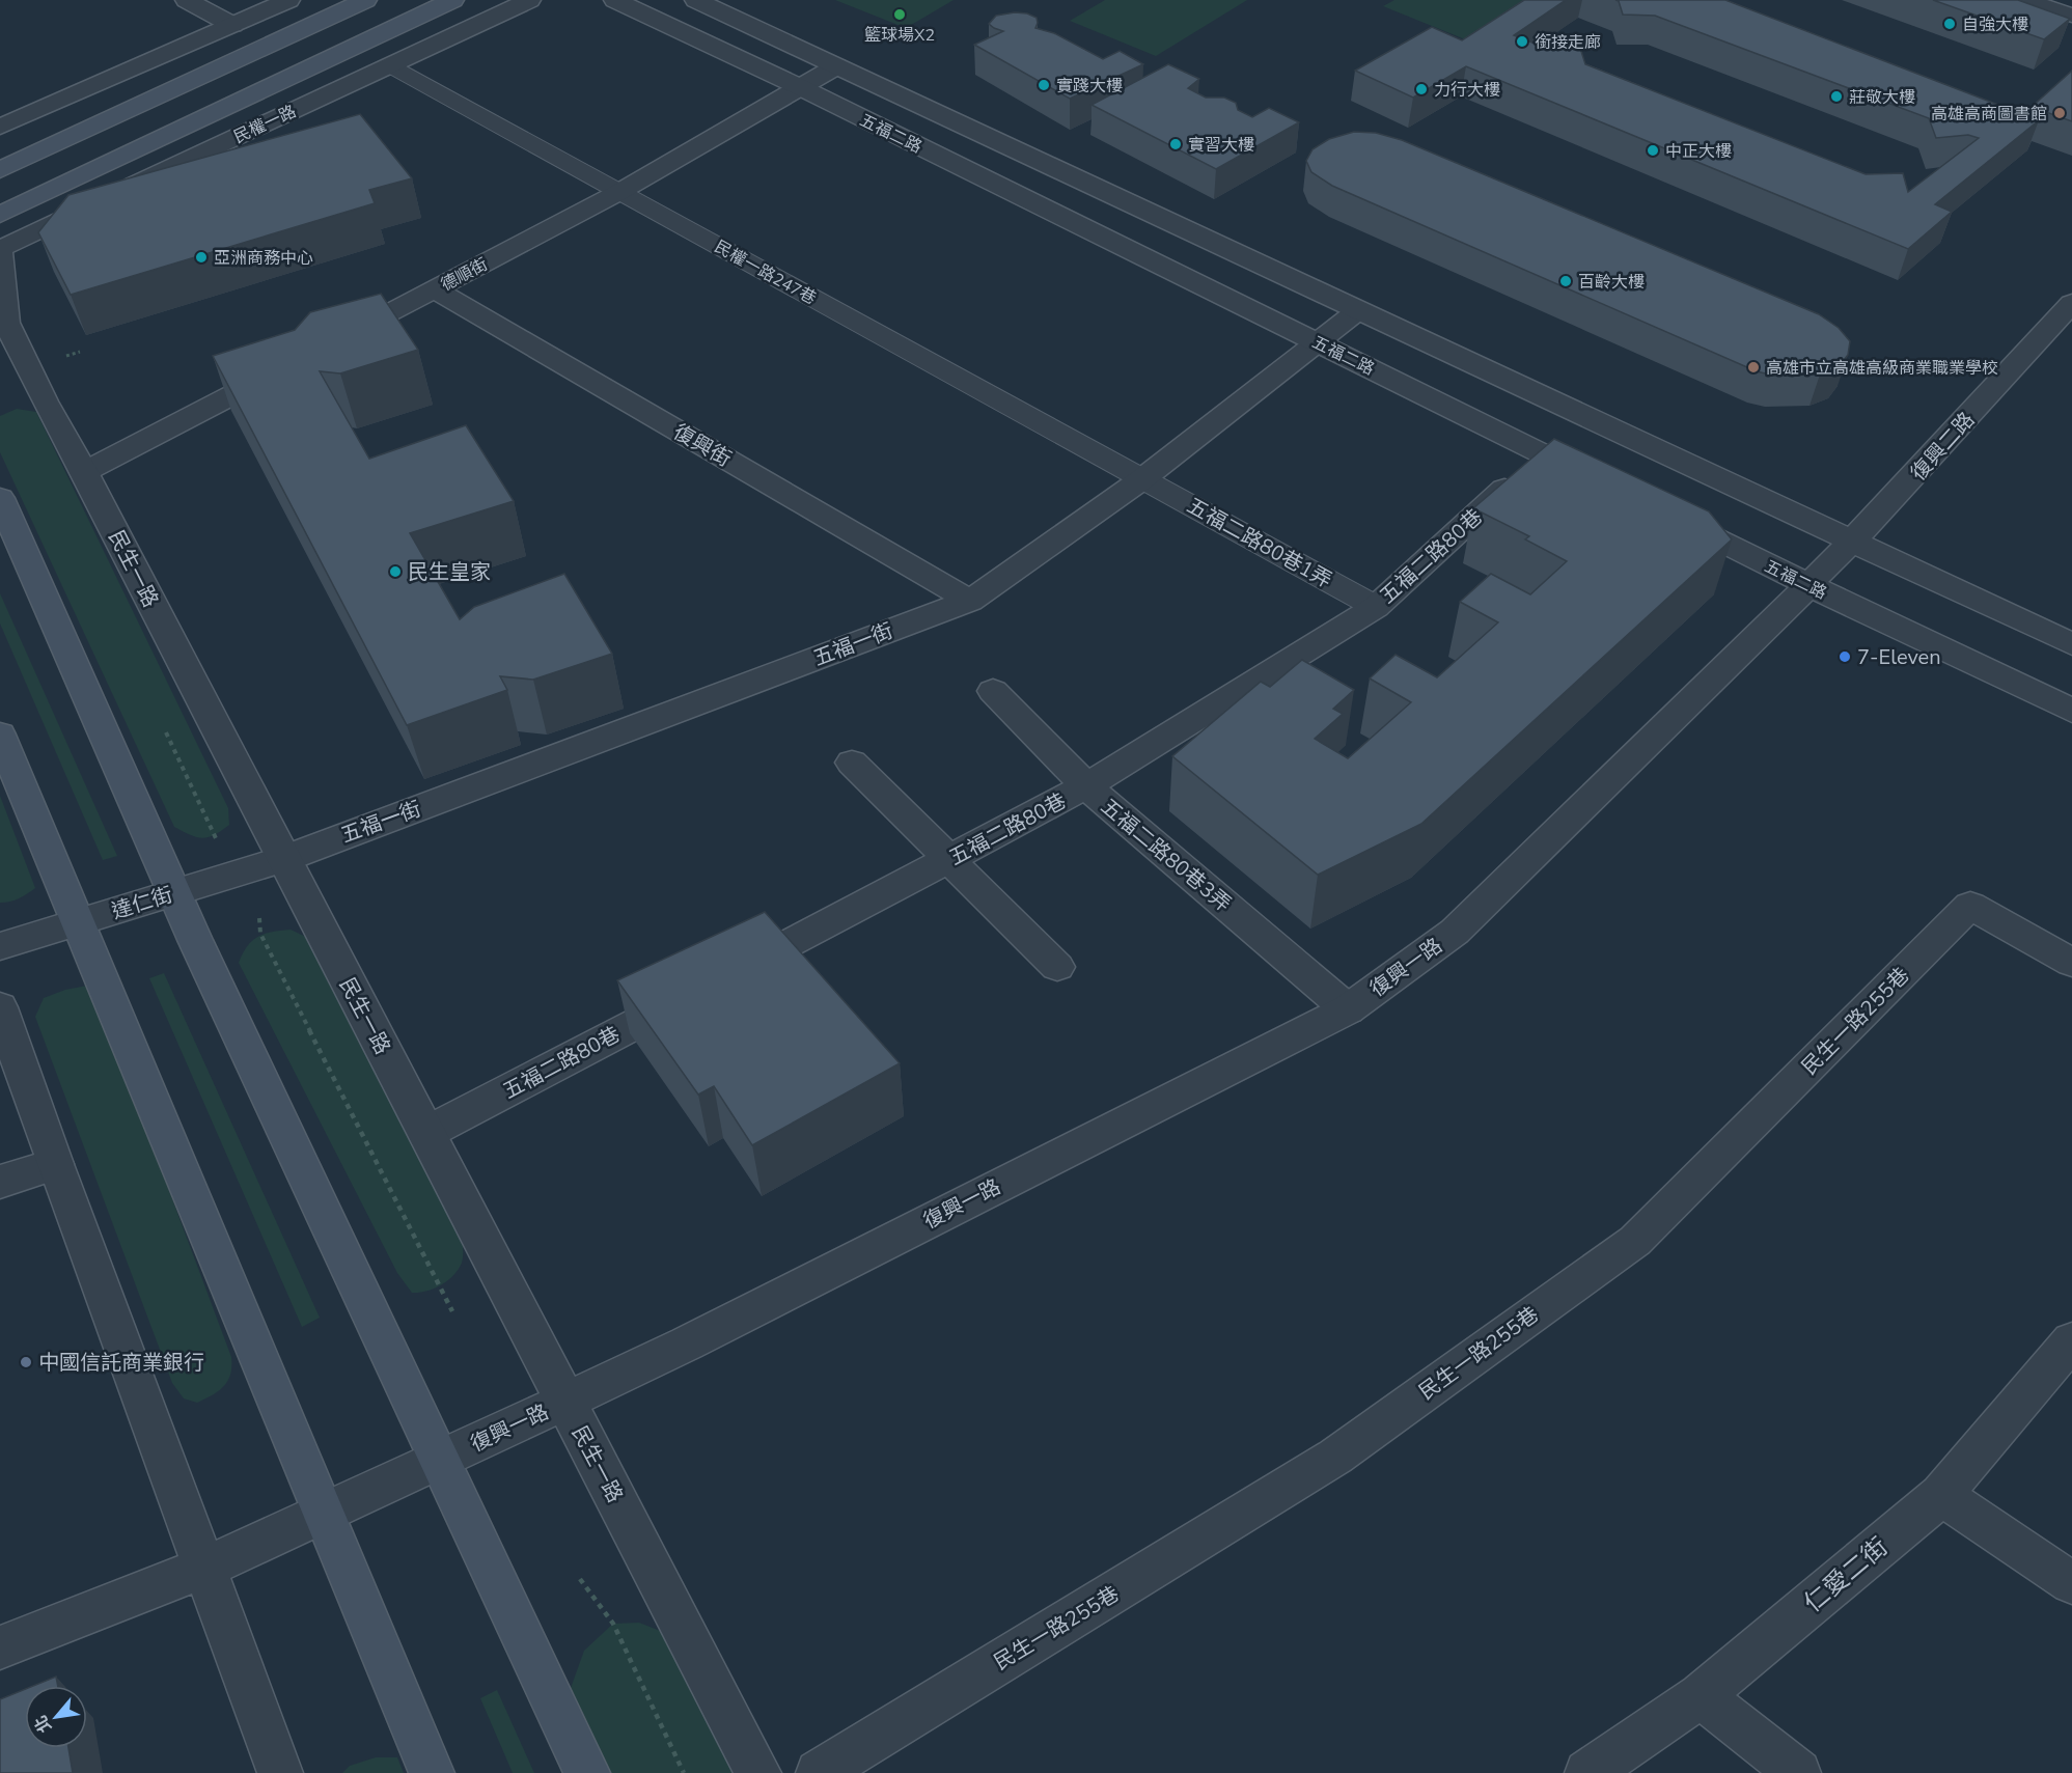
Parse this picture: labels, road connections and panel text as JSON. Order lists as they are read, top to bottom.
{
  "streets": {
    "main road": ["民權一路"],
    "street": [
      "五福二路",
      "德順街",
      "復興街",
      "復興二路",
      "五福二路80巷",
      "民生一路",
      "五福一街",
      "五福二路80巷3弄",
      "達仁街",
      "復興一路",
      "民生一路255巷",
      "仁愛二街"
    ],
    "lane": ["民權一路247巷", "五福二路80巷1弄"]
  },
  "crossings": [
    ["民權一路", "民權一路247巷"],
    ["民權一路", "民生一路"],
    ["五福二路", "德順街"],
    ["五福二路", "復興二路"],
    ["五福二路", "五福二路80巷"],
    ["五福二路", "五福一街"],
    ["五福二路", "復興一路"],
    ["民權一路247巷", "德順街"],
    ["民權一路247巷", "五福二路80巷1弄"],
    ["民權一路247巷", "五福一街"],
    ["德順街", "復興街"],
    ["復興街", "五福一街"],
    ["復興二路", "復興一路"],
    ["五福二路80巷1弄", "五福二路80巷"],
    ["五福二路80巷1弄", "五福一街"],
    ["五福二路80巷", "民生一路"],
    ["五福二路80巷", "五福二路80巷3弄"],
    ["民生一路", "五福一街"],
    ["民生一路", "達仁街"],
    ["民生一路", "復興一路"],
    ["五福一街", "達仁街"],
    ["五福二路80巷3弄", "復興一路"]
  ],
  "places": [
    "籃球場X2",
    "自強大樓",
    "銜接走廊",
    "實踐大樓",
    "力行大樓",
    "莊敬大樓",
    "高雄高商圖書館",
    "實習大樓",
    "中正大樓",
    "亞洲商務中心",
    "百齡大樓",
    "高雄市立高雄高級商業職業學校",
    "民生皇家",
    "7-Eleven",
    "中國信託商業銀行"
  ],
  "north": "bottom left"
}
